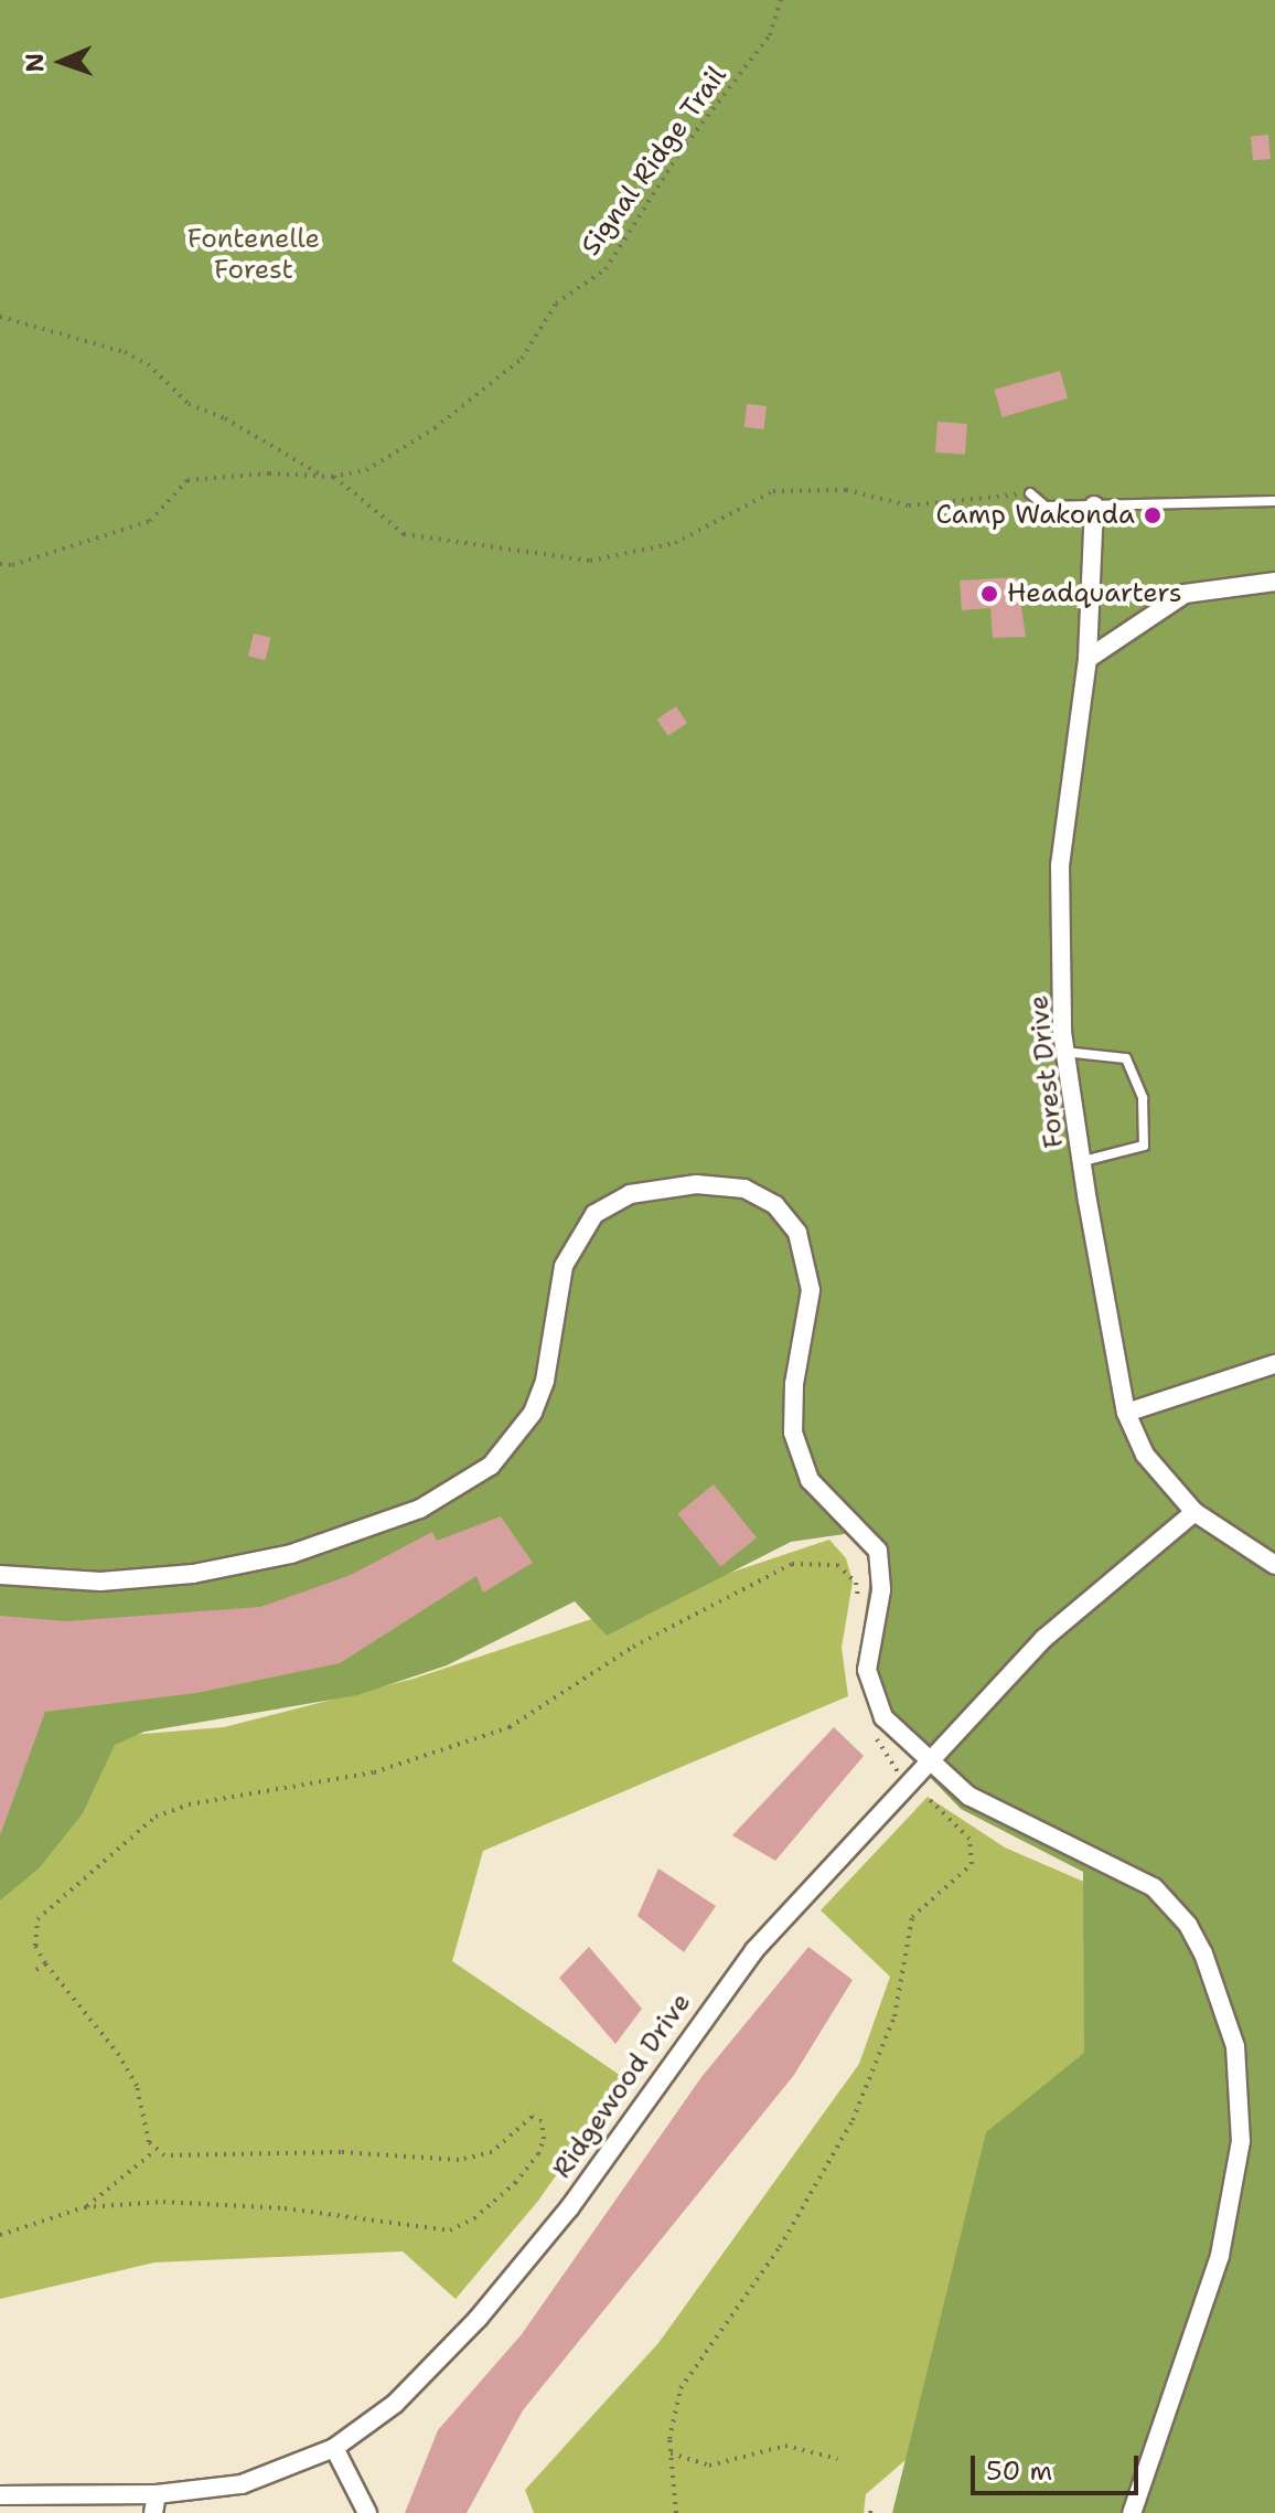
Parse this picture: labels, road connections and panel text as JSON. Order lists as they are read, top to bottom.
{
  "streets": {
    "street": ["Forest Drive", "Ridgewood Drive"],
    "path": ["Signal Ridge Trail"]
  },
  "crossings": [
    ["Forest Drive", "Ridgewood Drive"]
  ],
  "parks": ["Fontenelle Forest"],
  "places": ["Camp Wakonda", "Headquarters"],
  "scale_bar": "50 m",
  "north": "left"
}
